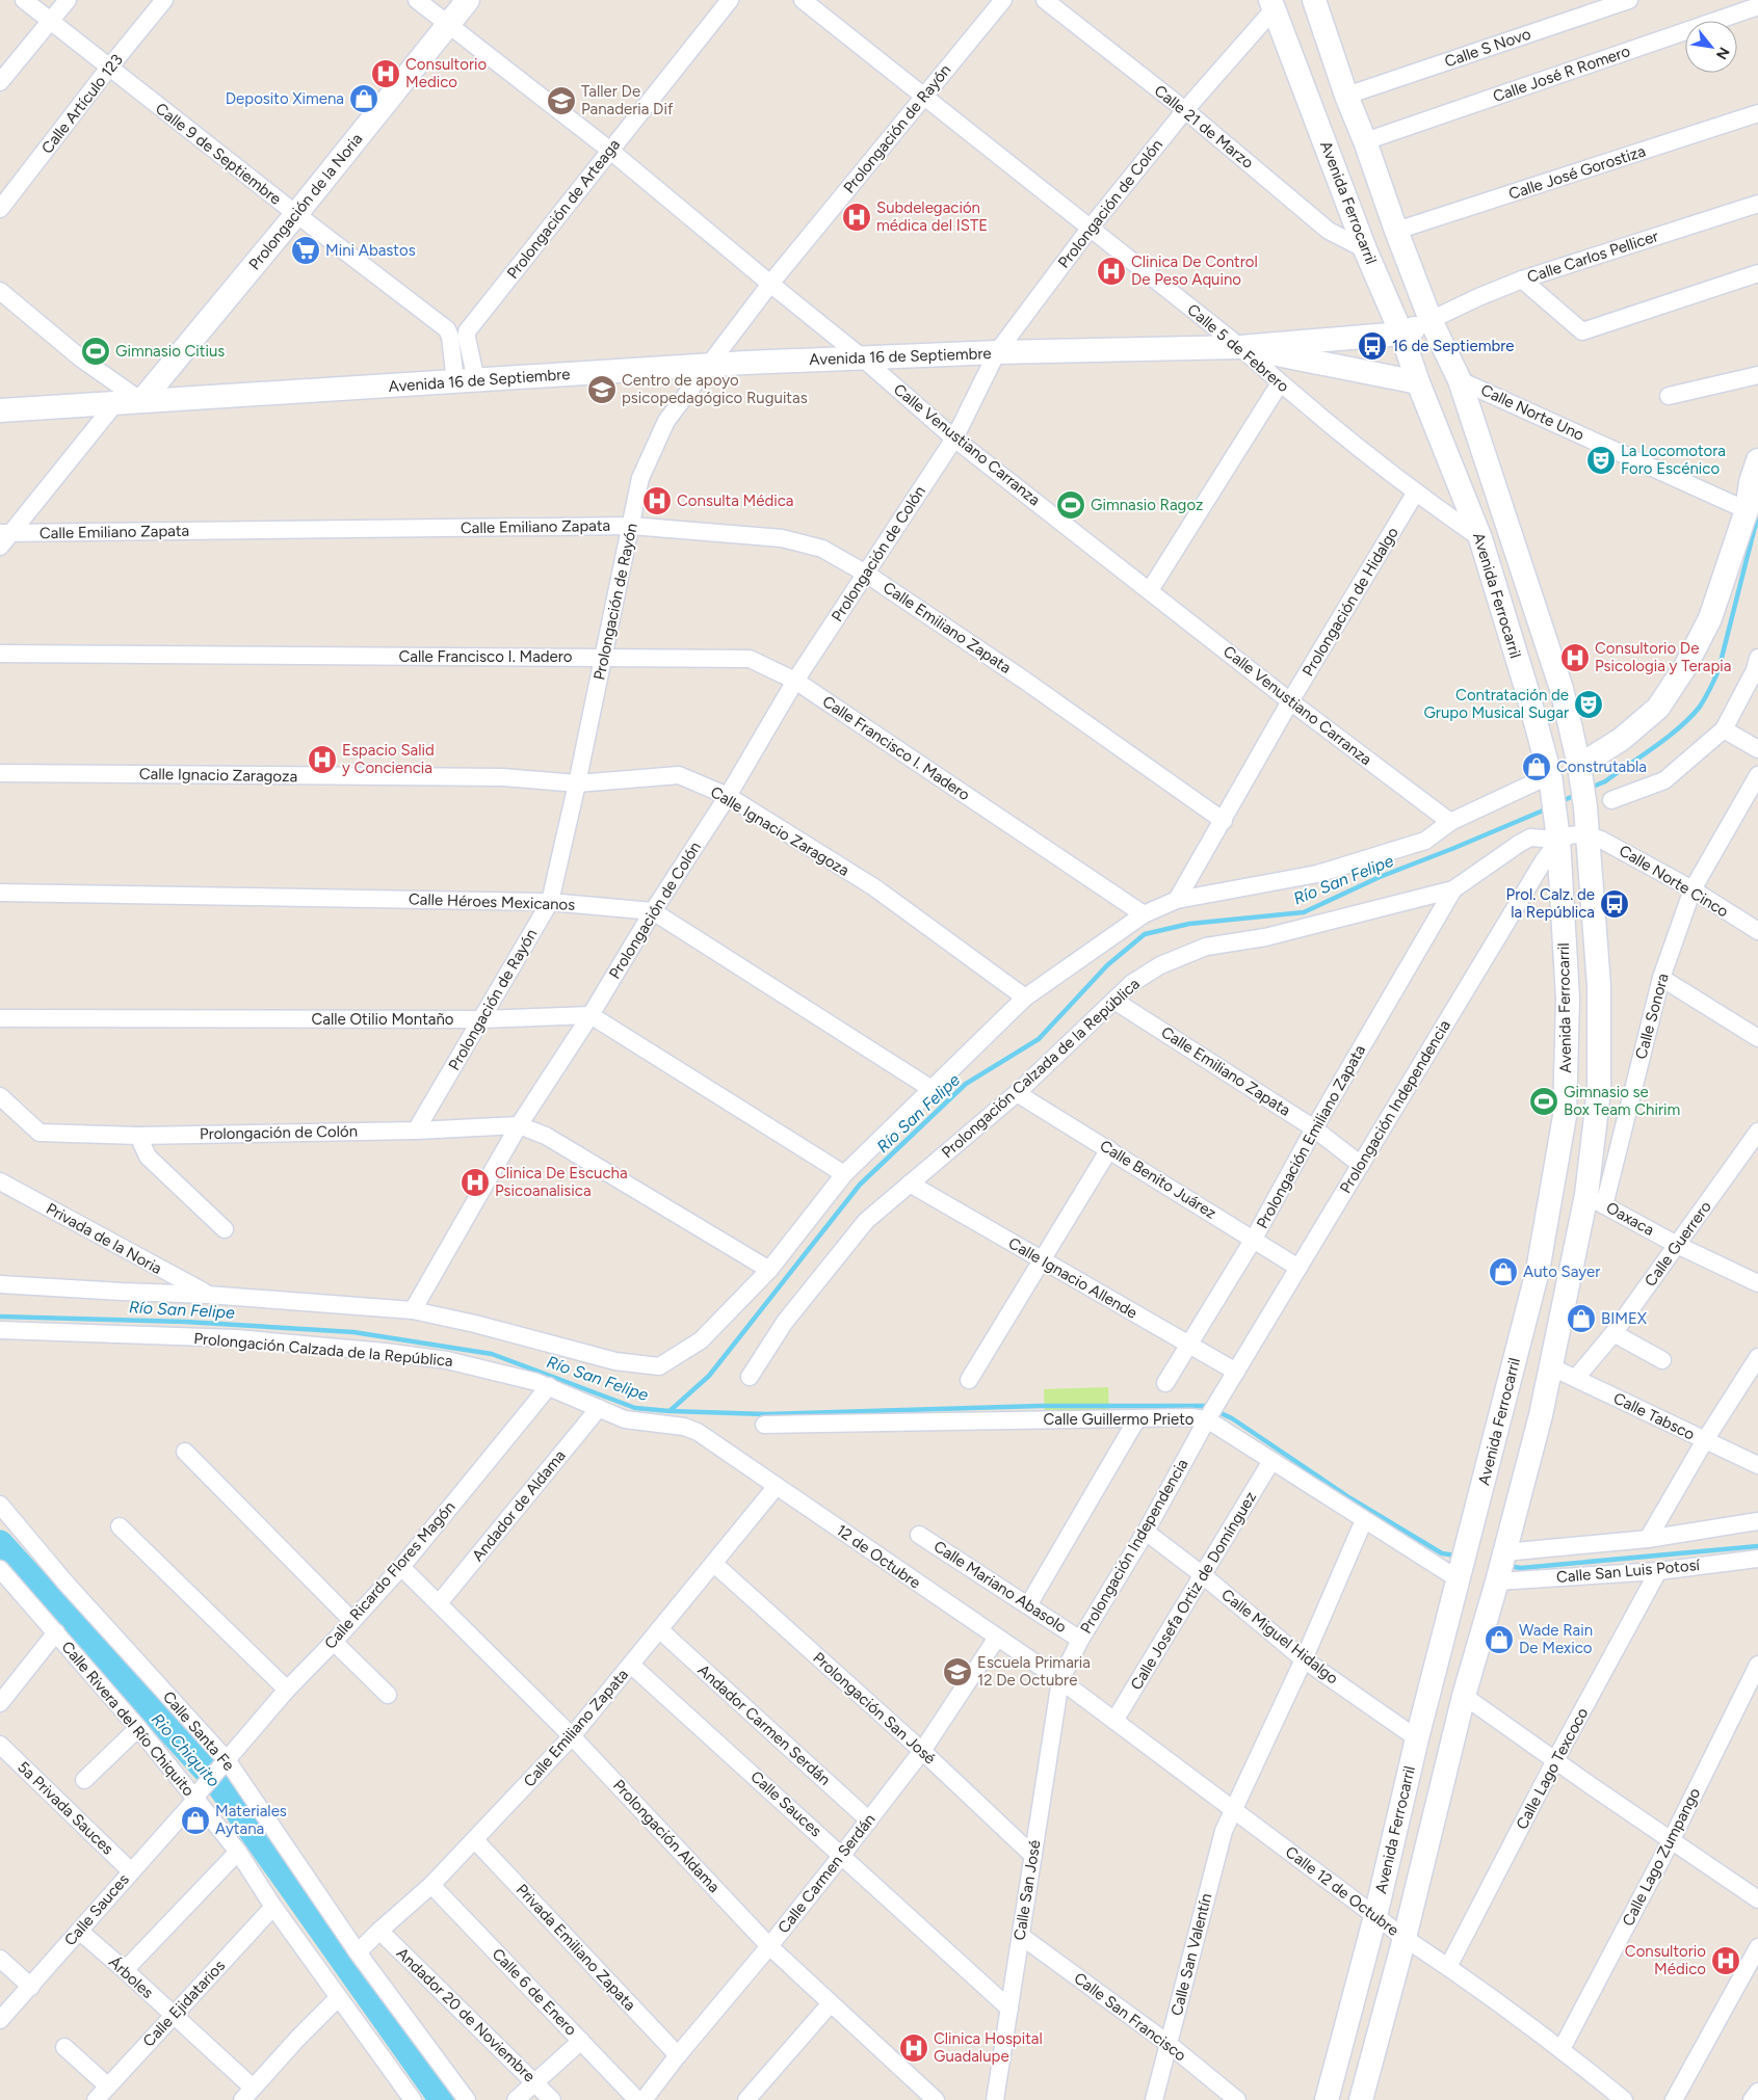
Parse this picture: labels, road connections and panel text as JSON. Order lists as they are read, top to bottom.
{
  "streets": {
    "main road": ["Prolongación de la Noria", "Avenida Ferrocarril", "Avenida 16 de Septiembre"],
    "street": [
      "Calle S Novo",
      "Calle José R Romero",
      "Calle Artículo 123",
      "Calle 21 de Marzo",
      "Prolongación de Rayón",
      "Calle 9 de Septiembre",
      "Calle José Gorostiza",
      "Prolongación de Colón",
      "Prolongación de Arteaga",
      "Calle Carlos Pellicer",
      "Calle 5 de Febrero",
      "Calle Norte Uno",
      "Calle Venustiano Carranza",
      "Calle Emiliano Zapata",
      "Prolongación de Hidalgo",
      "Calle Francisco I. Madero",
      "Calle Ignacio Zaragoza",
      "Calle Norte Cinco",
      "Calle Héroes Mexicanos",
      "Calle Sonora",
      "Calle Otilio Montaño",
      "Prolongación Calzada de la República",
      "Prolongación Independencia",
      "Prolongación Emiliano Zapata",
      "Calle Benito Juárez",
      "Oaxaca",
      "Privada de la Noria",
      "Calle Guerrero",
      "Calle Ignacio Allende",
      "Calle Tabsco",
      "Calle Guillermo Prieto",
      "Andador de Aldama",
      "12 de Octubre",
      "Calle San Luis Potosí",
      "Calle Ricardo Flores Magón",
      "Calle Mariano Abasolo",
      "Calle Josefa Ortiz de Domínguez",
      "Calle Miguel Hidalgo",
      "Prolongación San José",
      "Calle Rivera del Río Chiquito",
      "Andador Carmen Serdán",
      "Calle Santa Fe",
      "Calle Lago Texcoco",
      "Calle Sauces",
      "5a Privada Sauces",
      "Prolongación Aldama",
      "Calle Lago Zumpango",
      "Calle Carmen Serdán",
      "Calle San José",
      "Calle 12 de Octubre",
      "Privada Emiliano Zapata",
      "Calle San Valentín",
      "Árboles",
      "Calle 6 de Enero",
      "Calle Ejidatarios",
      "Andador 20 de Noviembre",
      "Calle San Francisco"
    ]
  },
  "crossings": [
    ["Calle S Novo", "Avenida Ferrocarril"],
    ["Calle José R Romero", "Avenida Ferrocarril"],
    ["Calle Artículo 123", "Calle 9 de Septiembre"],
    ["Calle 21 de Marzo", "Avenida Ferrocarril"],
    ["Calle 21 de Marzo", "Prolongación de Colón"],
    ["Prolongación de Rayón", "Prolongación de Colón"],
    ["Prolongación de Rayón", "Calle 5 de Febrero"],
    ["Prolongación de Rayón", "Avenida 16 de Septiembre"],
    ["Prolongación de Rayón", "Calle Venustiano Carranza"],
    ["Prolongación de Rayón", "Calle Emiliano Zapata"],
    ["Prolongación de Rayón", "Calle Francisco I. Madero"],
    ["Prolongación de Rayón", "Calle Ignacio Zaragoza"],
    ["Prolongación de Rayón", "Calle Héroes Mexicanos"],
    ["Prolongación de Rayón", "Calle Otilio Montaño"],
    ["Calle 9 de Septiembre", "Prolongación de la Noria"],
    ["Calle 9 de Septiembre", "Prolongación de Arteaga"],
    ["Calle 9 de Septiembre", "Avenida 16 de Septiembre"],
    ["Calle José Gorostiza", "Avenida Ferrocarril"],
    ["Prolongación de la Noria", "Avenida 16 de Septiembre"],
    ["Prolongación de la Noria", "Calle Venustiano Carranza"],
    ["Avenida Ferrocarril", "Prolongación de Colón"],
    ["Avenida Ferrocarril", "Calle Carlos Pellicer"],
    ["Avenida Ferrocarril", "Calle 5 de Febrero"],
    ["Avenida Ferrocarril", "Avenida 16 de Septiembre"],
    ["Avenida Ferrocarril", "Calle Norte Uno"],
    ["Avenida Ferrocarril", "Calle Norte Cinco"],
    ["Avenida Ferrocarril", "Calle Sonora"],
    ["Avenida Ferrocarril", "Prolongación Calzada de la República"],
    ["Avenida Ferrocarril", "Prolongación Independencia"],
    ["Avenida Ferrocarril", "Oaxaca"],
    ["Avenida Ferrocarril", "Calle Tabsco"],
    ["Avenida Ferrocarril", "Calle Guillermo Prieto"],
    ["Avenida Ferrocarril", "Calle San Luis Potosí"],
    ["Avenida Ferrocarril", "Calle Miguel Hidalgo"],
    ["Avenida Ferrocarril", "Calle 12 de Octubre"],
    ["Prolongación de Colón", "Calle 5 de Febrero"],
    ["Prolongación de Colón", "Avenida 16 de Septiembre"],
    ["Prolongación de Colón", "Calle Venustiano Carranza"],
    ["Prolongación de Colón", "Calle Emiliano Zapata"],
    ["Prolongación de Colón", "Calle Francisco I. Madero"],
    ["Prolongación de Colón", "Calle Ignacio Zaragoza"],
    ["Prolongación de Colón", "Calle Héroes Mexicanos"],
    ["Prolongación de Colón", "Calle Otilio Montaño"],
    ["Prolongación de Arteaga", "Avenida 16 de Septiembre"],
    ["Prolongación de Arteaga", "Calle Venustiano Carranza"],
    ["Calle 5 de Febrero", "Avenida 16 de Septiembre"],
    ["Calle 5 de Febrero", "Prolongación de Hidalgo"],
    ["Avenida 16 de Septiembre", "Calle Venustiano Carranza"],
    ["Calle Venustiano Carranza", "Prolongación de Hidalgo"],
    ["Calle Emiliano Zapata", "Prolongación de Hidalgo"],
    ["Calle Emiliano Zapata", "Prolongación Calzada de la República"],
    ["Calle Emiliano Zapata", "Prolongación Independencia"],
    ["Calle Emiliano Zapata", "Prolongación Emiliano Zapata"],
    ["Calle Emiliano Zapata", "12 de Octubre"],
    ["Calle Emiliano Zapata", "Prolongación San José"],
    ["Calle Emiliano Zapata", "Andador Carmen Serdán"],
    ["Calle Emiliano Zapata", "Calle Santa Fe"],
    ["Calle Emiliano Zapata", "Calle Sauces"],
    ["Calle Emiliano Zapata", "Prolongación Aldama"],
    ["Calle Emiliano Zapata", "Privada Emiliano Zapata"],
    ["Calle Emiliano Zapata", "Calle 6 de Enero"],
    ["Calle Emiliano Zapata", "Andador 20 de Noviembre"],
    ["Calle Norte Cinco", "Calle Sonora"],
    ["Calle Sonora", "Oaxaca"],
    ["Prolongación Calzada de la República", "Prolongación Independencia"],
    ["Prolongación Calzada de la República", "Prolongación Emiliano Zapata"],
    ["Prolongación Calzada de la República", "Calle Benito Juárez"],
    ["Prolongación Calzada de la República", "Calle Ignacio Allende"],
    ["Prolongación Calzada de la República", "Andador de Aldama"],
    ["Prolongación Calzada de la República", "12 de Octubre"],
    ["Prolongación Calzada de la República", "Calle Ricardo Flores Magón"],
    ["Prolongación Independencia", "Calle Benito Juárez"],
    ["Prolongación Independencia", "Calle Ignacio Allende"],
    ["Prolongación Independencia", "Calle Guillermo Prieto"],
    ["Prolongación Independencia", "12 de Octubre"],
    ["Prolongación Independencia", "Calle Mariano Abasolo"],
    ["Prolongación Independencia", "Calle Miguel Hidalgo"],
    ["Prolongación Independencia", "Calle San José"],
    ["Prolongación Independencia", "Calle 12 de Octubre"],
    ["Prolongación Emiliano Zapata", "Calle Benito Juárez"],
    ["Prolongación Emiliano Zapata", "Calle Ignacio Allende"],
    ["Oaxaca", "Calle Guerrero"],
    ["Calle Guerrero", "Calle Tabsco"],
    ["Calle Guillermo Prieto", "Calle Josefa Ortiz de Domínguez"],
    ["Calle Guillermo Prieto", "Calle San Valentín"],
    ["Andador de Aldama", "Prolongación Aldama"],
    ["12 de Octubre", "Calle Carmen Serdán"],
    ["12 de Octubre", "Calle San José"],
    ["12 de Octubre", "Calle 12 de Octubre"],
    ["Calle San Luis Potosí", "Calle Lago Texcoco"],
    ["Calle Ricardo Flores Magón", "Calle Santa Fe"],
    ["Calle Ricardo Flores Magón", "Calle Sauces"],
    ["Calle Ricardo Flores Magón", "Prolongación Aldama"],
    ["Calle Josefa Ortiz de Domínguez", "Calle Miguel Hidalgo"],
    ["Calle Josefa Ortiz de Domínguez", "Calle 12 de Octubre"],
    ["Calle Miguel Hidalgo", "Calle San Valentín"],
    ["Prolongación San José", "Calle Carmen Serdán"],
    ["Prolongación San José", "Calle San José"],
    ["Calle Rivera del Río Chiquito", "Calle Sauces"],
    ["Calle Rivera del Río Chiquito", "Calle Ejidatarios"],
    ["Andador Carmen Serdán", "Calle Carmen Serdán"],
    ["Calle Santa Fe", "Calle Sauces"],
    ["Calle Lago Texcoco", "Calle 12 de Octubre"],
    ["Calle Sauces", "5a Privada Sauces"],
    ["Calle Sauces", "Calle Carmen Serdán"],
    ["Calle Sauces", "Calle San José"],
    ["Calle Sauces", "Árboles"],
    ["Prolongación Aldama", "Calle Carmen Serdán"],
    ["Calle Lago Zumpango", "Calle 12 de Octubre"],
    ["Calle Carmen Serdán", "Privada Emiliano Zapata"],
    ["Calle San José", "Calle 12 de Octubre"],
    ["Calle San José", "Calle San Francisco"],
    ["Calle 12 de Octubre", "Calle San Valentín"],
    ["Calle San Valentín", "Calle San Francisco"],
    ["Árboles", "Calle Ejidatarios"]
  ],
  "water": ["Río San Felipe", "Rio Chiquito"],
  "places": {
    "hospital": [
      "Consultorio Medico",
      "Subdelegación médica del ISTE",
      "Clinica De Control De Peso Aquino",
      "Consulta Médica",
      "Consultorio De Psicologia y Terapia",
      "Espacio Salid y Conciencia",
      "Clinica De Escucha Psicoanalisica",
      "Consultorio Médico",
      "Clinica Hospital Guadalupe"
    ],
    "shop": [
      "Deposito Ximena",
      "Construtabla",
      "Auto Sayer",
      "BIMEX",
      "Wade Rain De Mexico",
      "Materiales Aytana"
    ],
    "school or university": ["Taller De Panaderia Dif", "Centro de apoyo psicopedagógico Ruguitas", "Escuela Primaria 12 De Octubre"],
    "supermarket": ["Mini Abastos"],
    "bus stop": ["16 de Septiembre", "Prol. Calz. de la República"],
    "sports": ["Gimnasio Citius", "Gimnasio Ragoz", "Gimnasio se Box Team Chirim"],
    "theatre": ["La Locomotora Foro Escénico", "Contratación de Grupo Musical Sugar"]
  },
  "north": "bottom right"
}
